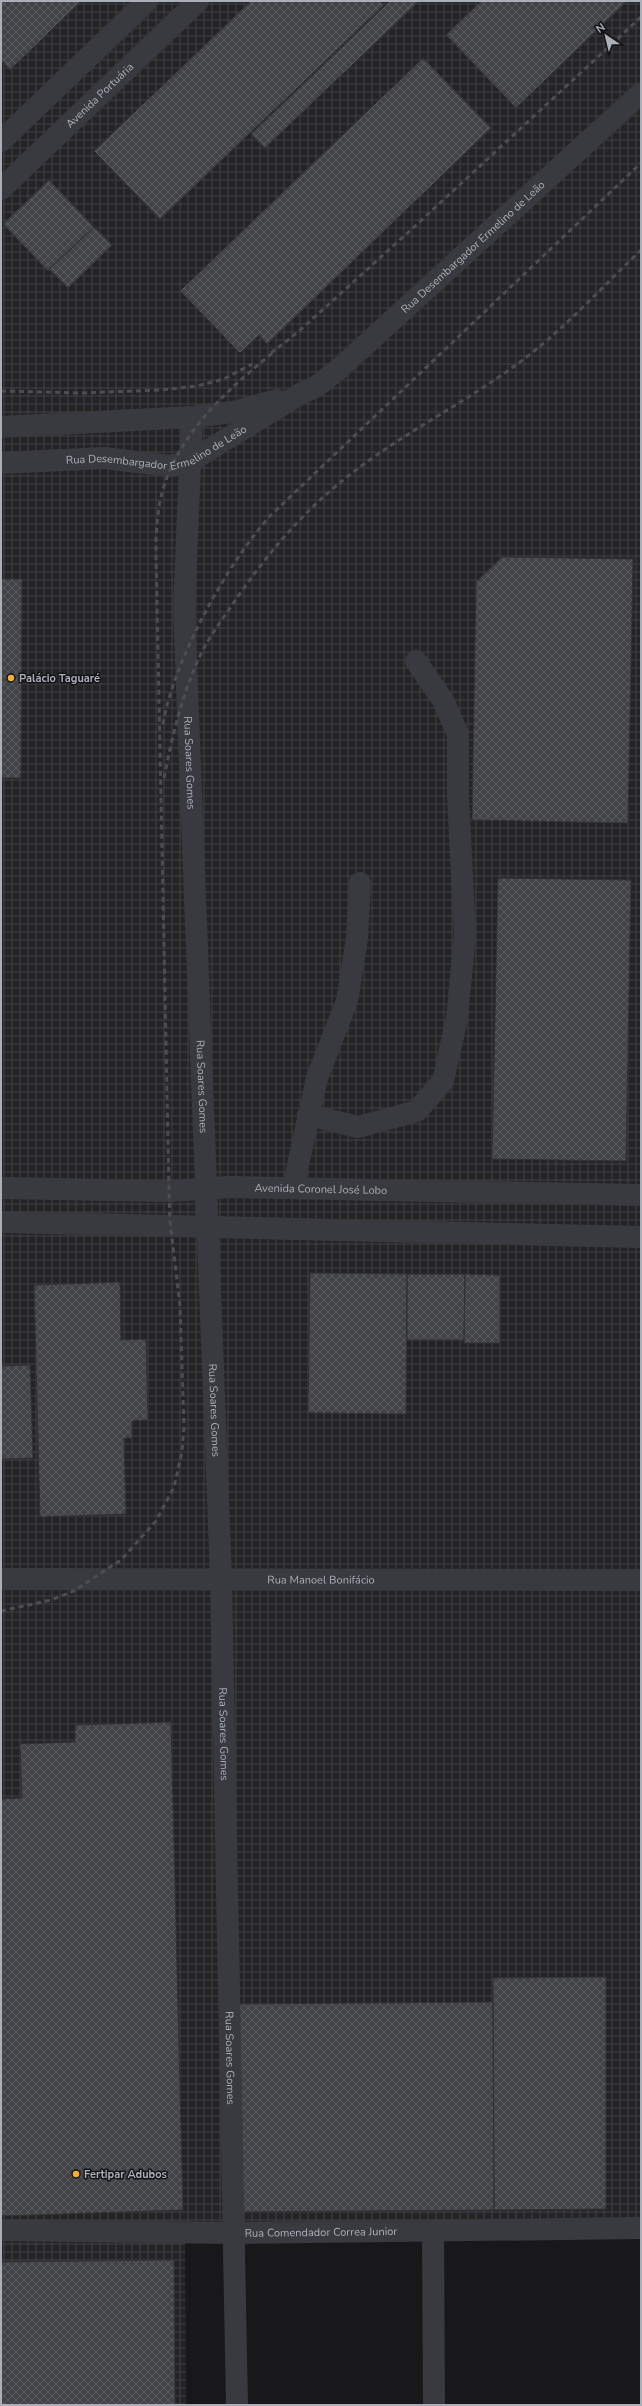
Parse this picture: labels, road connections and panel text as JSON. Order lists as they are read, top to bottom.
{
  "streets": {
    "street": [
      "Avenida Portuária",
      "Rua Desembargador Ermelino de Leão",
      "Rua Soares Gomes",
      "Avenida Coronel José Lobo",
      "Rua Manoel Bonifácio",
      "Rua Comendador Correa Junior"
    ]
  },
  "crossings": [
    ["Rua Desembargador Ermelino de Leão", "Rua Soares Gomes"],
    ["Rua Soares Gomes", "Avenida Coronel José Lobo"],
    ["Rua Soares Gomes", "Rua Manoel Bonifácio"],
    ["Rua Soares Gomes", "Rua Comendador Correa Junior"]
  ],
  "places": ["Palácio Taguaré", "Fertipar Adubos"],
  "north": "top left"
}
